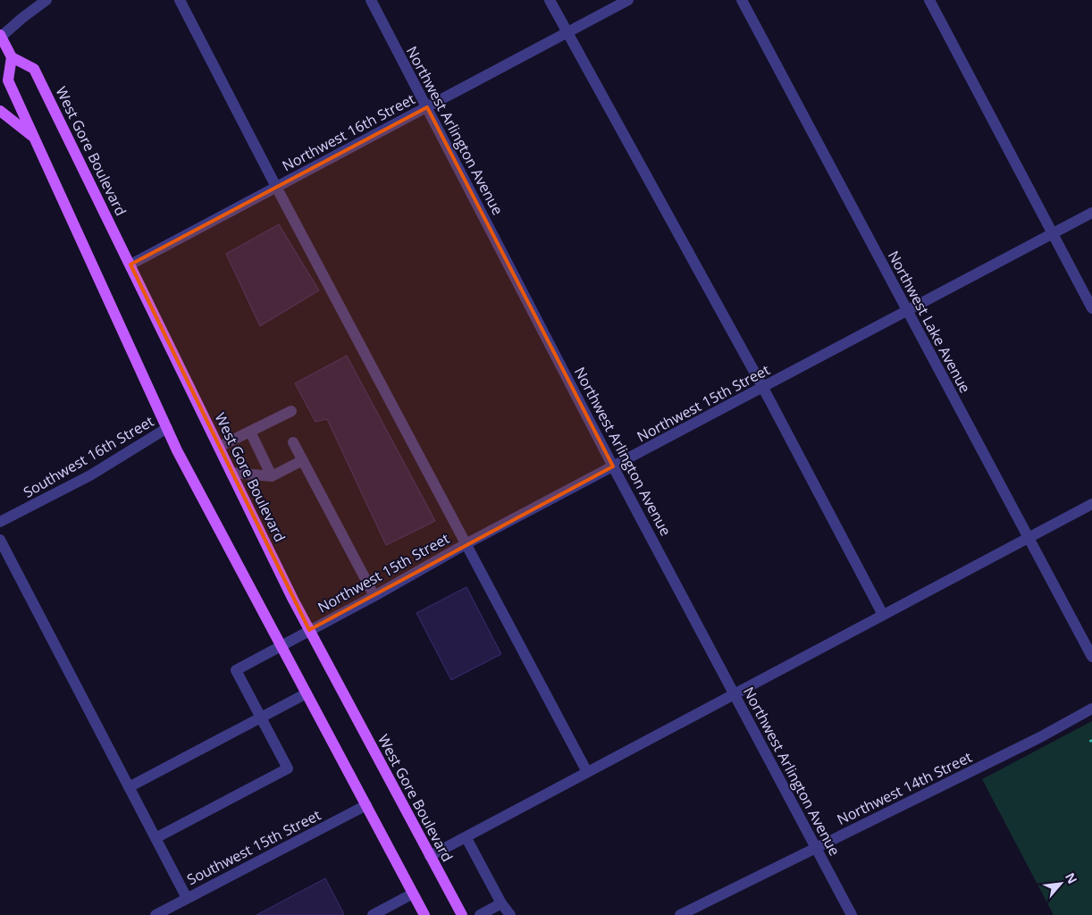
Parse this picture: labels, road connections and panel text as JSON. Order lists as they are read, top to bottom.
{
  "streets": {
    "main road": ["West Gore Boulevard"],
    "street": [
      "Northwest Arlington Avenue",
      "Northwest 16th Street",
      "Northwest Lake Avenue",
      "Northwest 15th Street",
      "Southwest 16th Street",
      "Northwest 14th Street",
      "Southwest 15th Street"
    ]
  },
  "crossings": [
    ["Northwest Arlington Avenue", "Northwest 16th Street"],
    ["Northwest Arlington Avenue", "Northwest 15th Street"],
    ["Northwest Arlington Avenue", "Northwest 14th Street"],
    ["Northwest 16th Street", "West Gore Boulevard"],
    ["West Gore Boulevard", "Northwest 15th Street"],
    ["Northwest Lake Avenue", "Northwest 15th Street"]
  ],
  "north": "top right"
}
